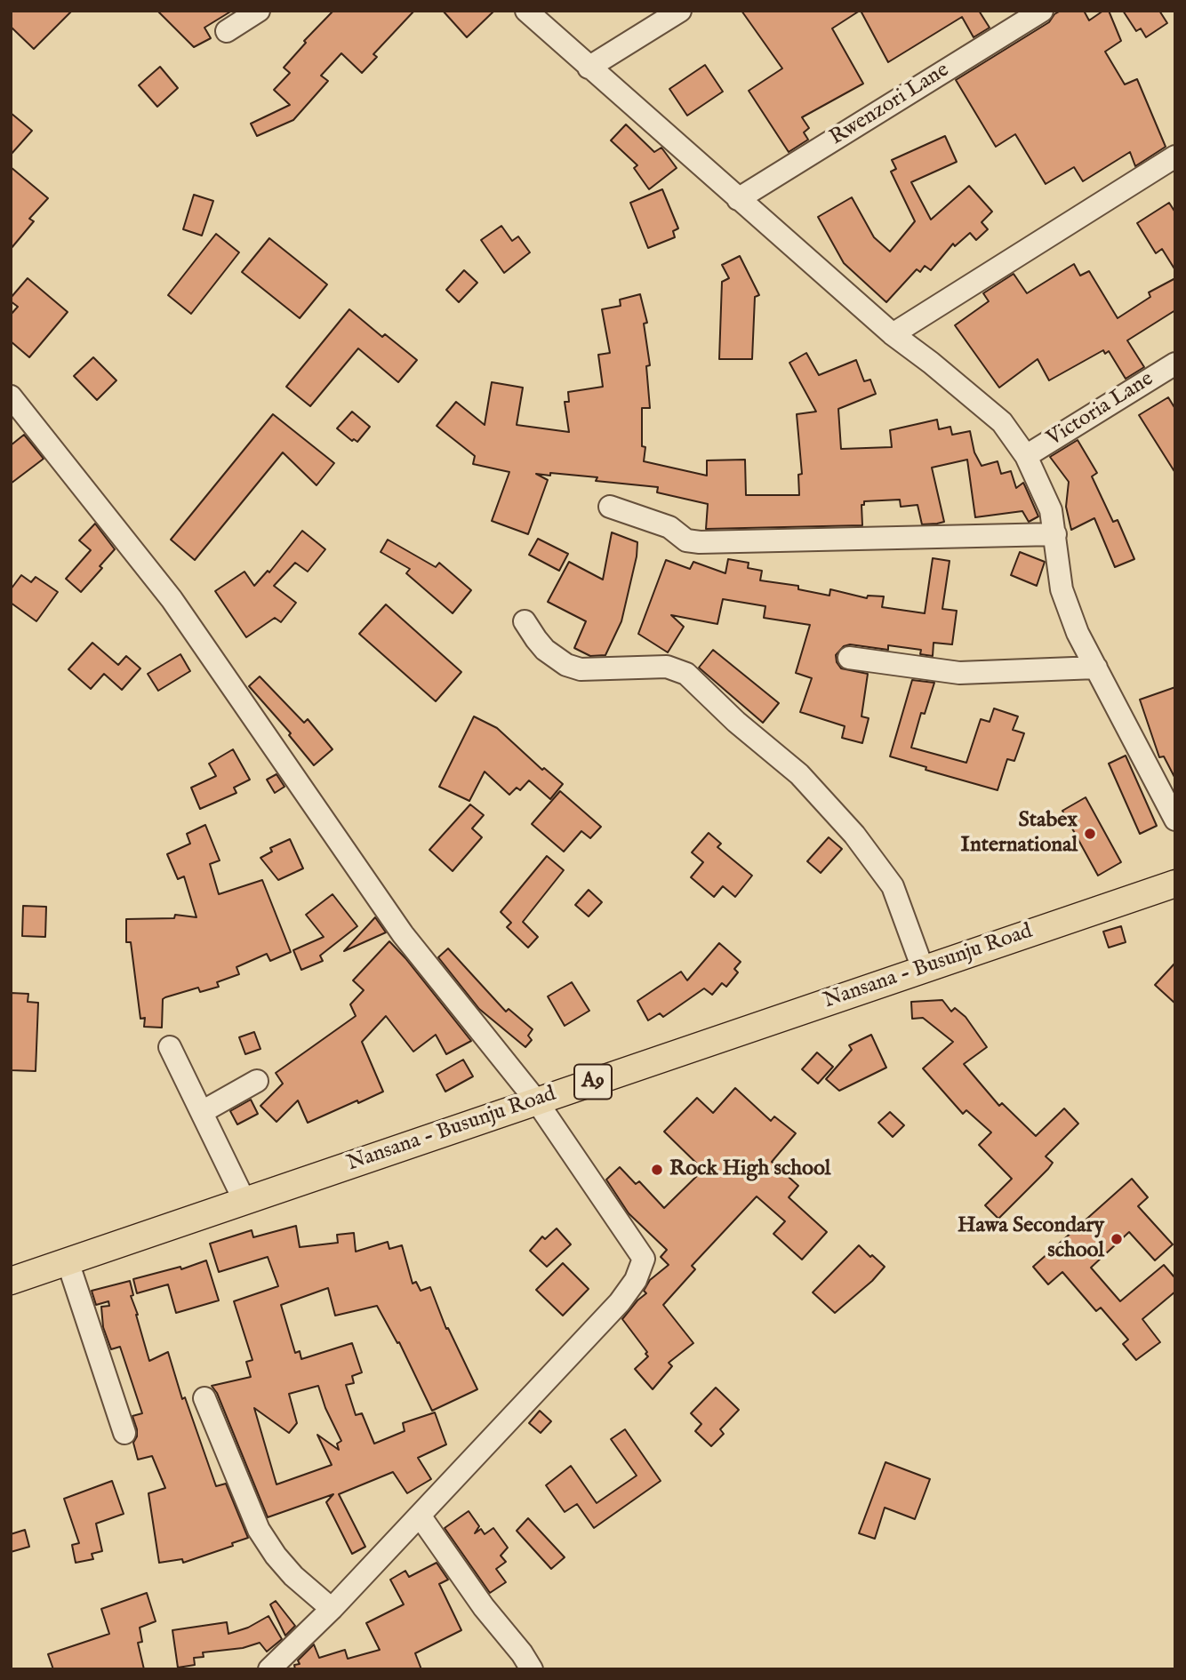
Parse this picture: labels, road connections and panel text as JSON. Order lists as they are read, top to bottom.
{
  "streets": {
    "main road": ["Nansana - Busunju Road", "A9"],
    "street": ["Rwenzori Lane", "Victoria Lane"]
  },
  "places": ["Stabex International", "Rock High school", "Hawa Secondary school"]
}
